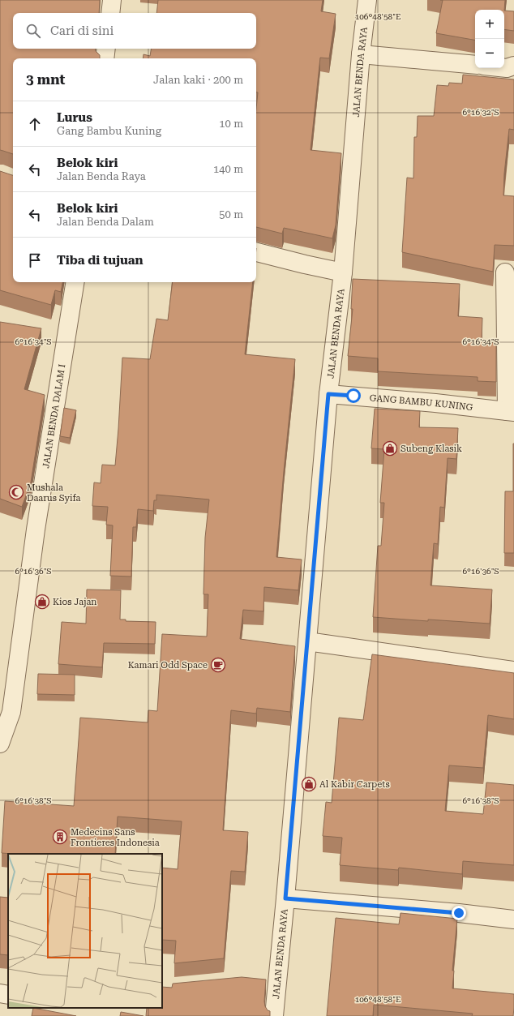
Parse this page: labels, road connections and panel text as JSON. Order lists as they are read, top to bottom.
{
  "streets": {
    "street": ["JALAN BENDA RAYA", "GANG BAMBU KUNING", "JALAN BENDA DALAM I"]
  },
  "crossings": [
    ["JALAN BENDA RAYA", "GANG BAMBU KUNING"]
  ],
  "places": {
    "shop": ["Subeng Klasik", "Kios Jajan", "Al Kabir Carpets"],
    "mosque": ["Mushala Daarus Syifa"],
    "cafe": ["Kamari Odd Space"],
    "building": ["Medecins Sans Frontieres Indonesia"]
  },
  "page": {
    "map_buttons": ["+", "−"],
    "search": "Cari di sini",
    "heading": ["3 mnt", "Jalan kaki · 200 m"],
    "list": [
      ["Lurus", "Gang Bambu Kuning", "10 m"],
      ["Belok kiri", "Jalan Benda Raya", "140 m"],
      ["Belok kiri", "Jalan Benda Dalam", "50 m"],
      "Tiba di tujuan"
    ]
  },
  "coordinates": [
    "106°48'58\"E",
    "6°16'32\"S",
    "6°16'34\"S",
    "6°16'36\"S",
    "6°16'38\"S"
  ]
}
